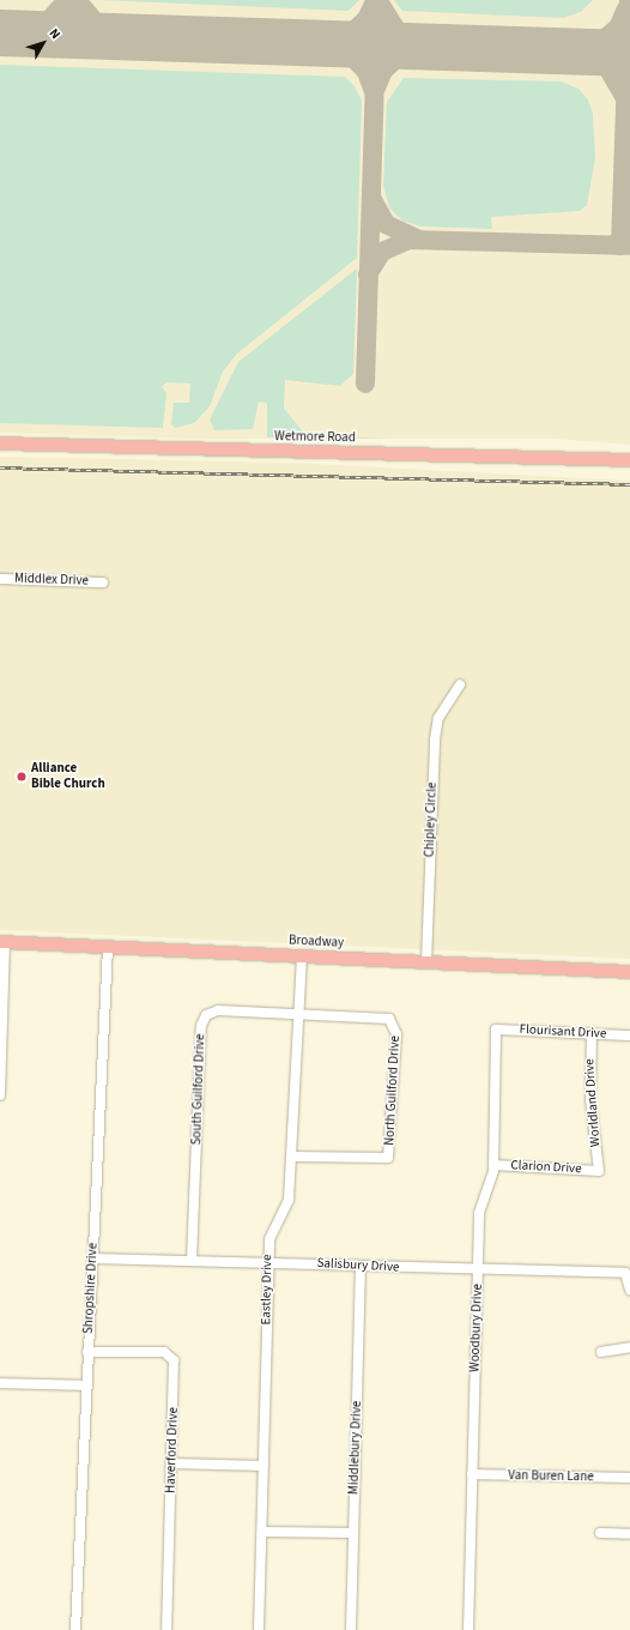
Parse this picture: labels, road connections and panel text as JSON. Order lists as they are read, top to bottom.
{
  "streets": {
    "main road": ["Wetmore Road", "Broadway"],
    "street": [
      "Middlex Drive",
      "Chipley Circle",
      "Flourisant Drive",
      "South Guilford Drive",
      "North Guilford Drive",
      "Worldland Drive",
      "Clarion Drive",
      "Salisbury Drive",
      "Shropshire Drive",
      "Eastley Drive",
      "Woodbury Drive",
      "Middlebury Drive",
      "Haverford Drive",
      "Van Buren Lane"
    ]
  },
  "crossings": [
    ["Chipley Circle", "Broadway"],
    ["Broadway", "Shropshire Drive"],
    ["Broadway", "Eastley Drive"],
    ["Flourisant Drive", "Worldland Drive"],
    ["Flourisant Drive", "Woodbury Drive"],
    ["South Guilford Drive", "North Guilford Drive"],
    ["South Guilford Drive", "Salisbury Drive"],
    ["South Guilford Drive", "Eastley Drive"],
    ["North Guilford Drive", "Eastley Drive"],
    ["Worldland Drive", "Clarion Drive"],
    ["Clarion Drive", "Woodbury Drive"],
    ["Salisbury Drive", "Shropshire Drive"],
    ["Salisbury Drive", "Eastley Drive"],
    ["Salisbury Drive", "Woodbury Drive"],
    ["Salisbury Drive", "Middlebury Drive"],
    ["Shropshire Drive", "Haverford Drive"],
    ["Woodbury Drive", "Van Buren Lane"]
  ],
  "places": ["Alliance Bible Church"],
  "north": "top right"
}
